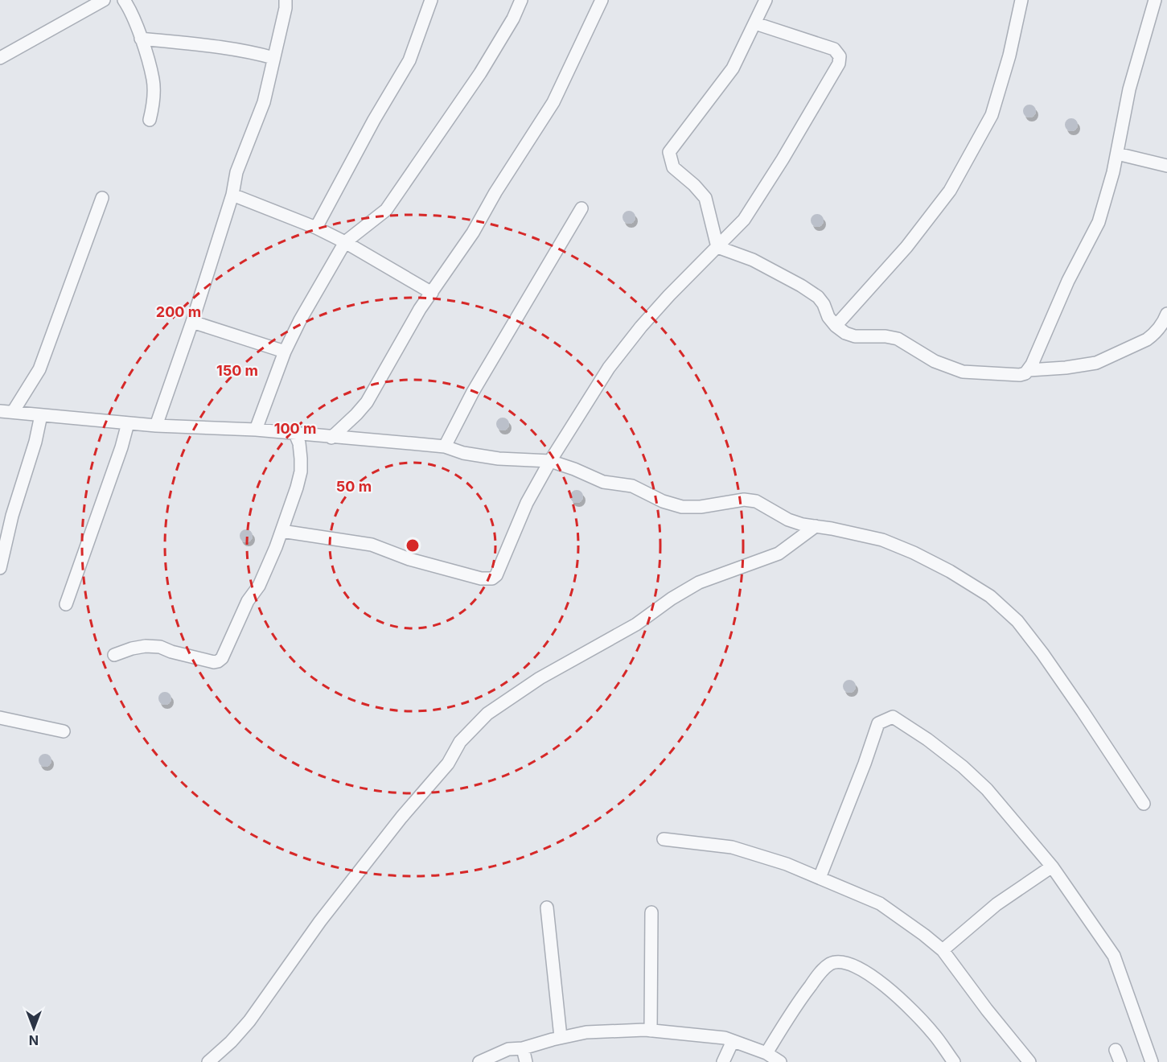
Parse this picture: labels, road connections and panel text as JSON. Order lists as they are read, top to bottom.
{
  "north": "bottom",
  "rings": [
    "200 m",
    "150 m",
    "100 m",
    "50 m"
  ]
}
